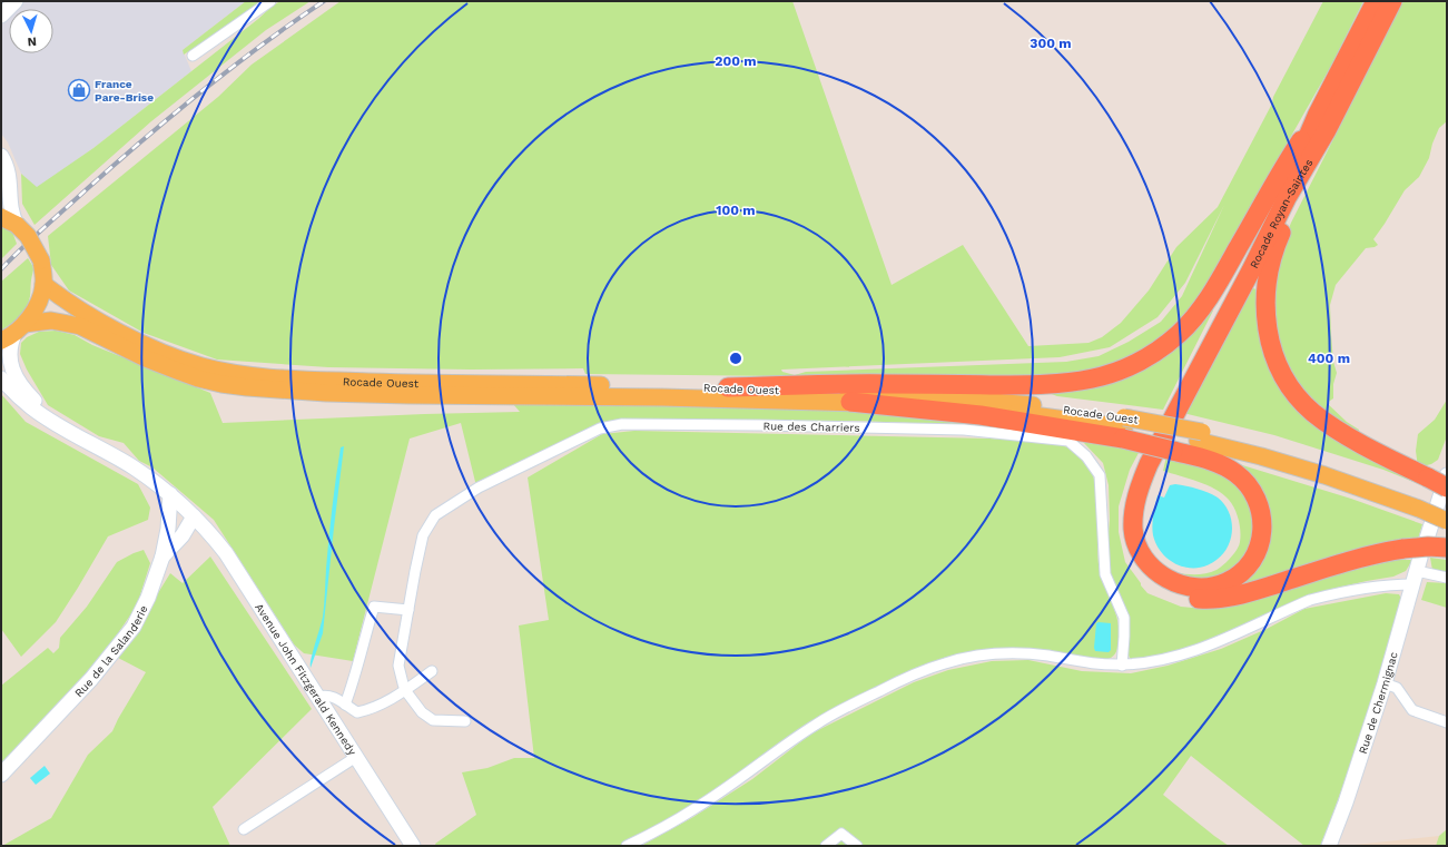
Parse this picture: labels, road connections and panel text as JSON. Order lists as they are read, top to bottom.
{
  "streets": {
    "highway": ["Rocade Royan-Saintes"],
    "main road": [
      "Rocade Ouest",
      "Rue de la Salanderie",
      "Avenue John Fitzgerald Kennedy",
      "Rue de Chermignac"
    ],
    "street": ["Rue des Charriers"]
  },
  "crossings": [
    ["Rocade Royan-Saintes", "Rocade Ouest"],
    ["Rocade Ouest", "Avenue John Fitzgerald Kennedy"],
    ["Rue de la Salanderie", "Avenue John Fitzgerald Kennedy"]
  ],
  "places": {
    "shop": ["France Pare-Brise"]
  },
  "north": "bottom",
  "rings": [
    "300 m",
    "200 m",
    "100 m",
    "400 m"
  ]
}
